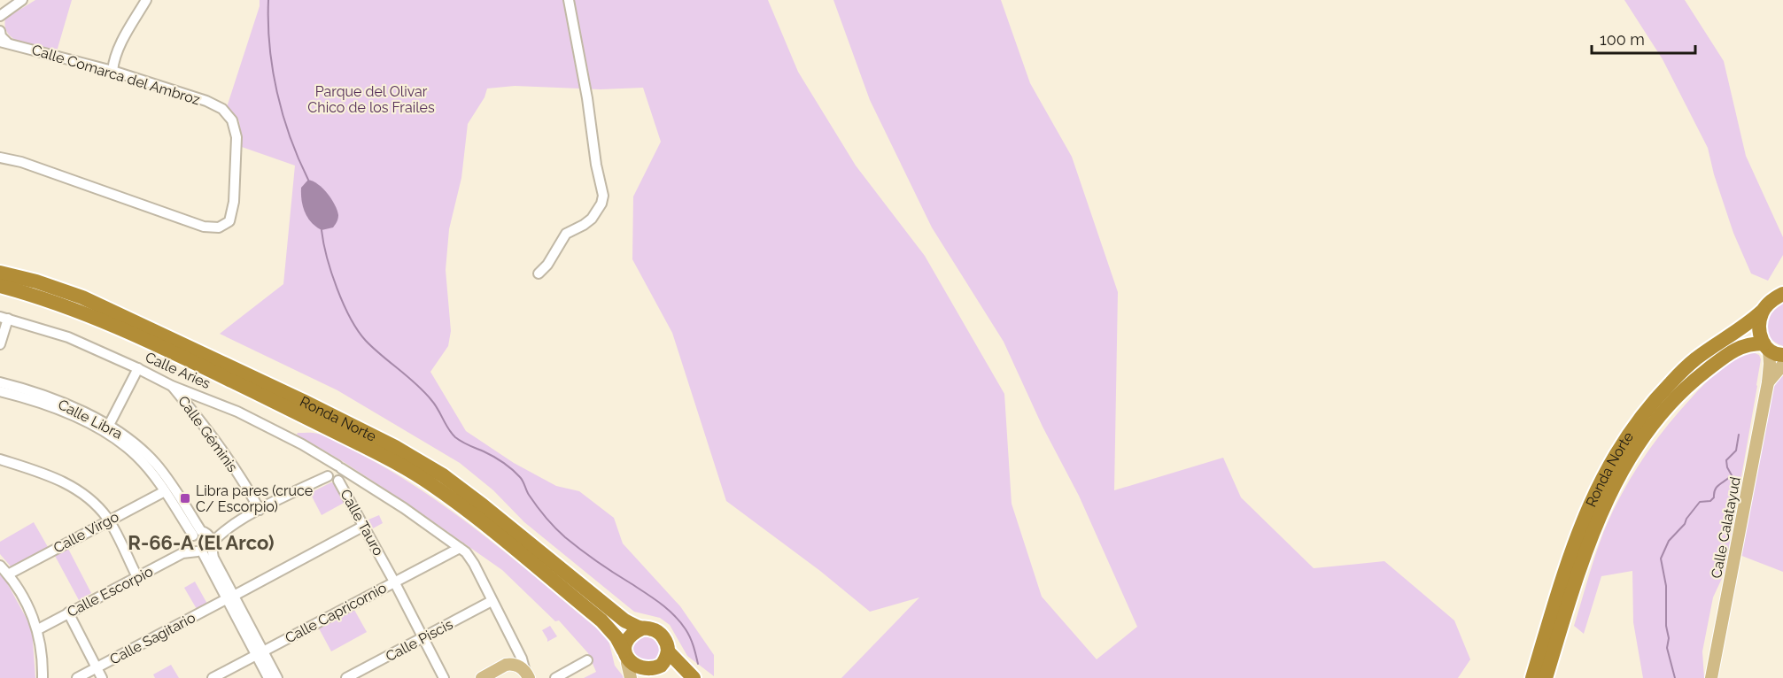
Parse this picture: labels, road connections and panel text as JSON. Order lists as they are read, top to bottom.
{
  "streets": {
    "highway": ["Ronda Norte"],
    "main road": ["Calle Calatayud"],
    "street": [
      "Calle Comarca del Ambroz",
      "Calle Aries",
      "Calle Libra",
      "Calle Géminis",
      "Calle Tauro",
      "Calle Virgo",
      "Calle Escorpio",
      "Calle Capricornio",
      "Calle Sagitario",
      "Calle Piscis"
    ]
  },
  "crossings": [
    ["Calle Aries", "Calle Géminis"],
    ["Calle Aries", "Calle Tauro"],
    ["Calle Aries", "Calle Capricornio"],
    ["Calle Aries", "Calle Piscis"],
    ["Calle Libra", "Calle Virgo"],
    ["Calle Libra", "Calle Escorpio"],
    ["Ronda Norte", "Calle Calatayud"],
    ["Calle Tauro", "Calle Capricornio"],
    ["Calle Tauro", "Calle Sagitario"],
    ["Calle Tauro", "Calle Piscis"]
  ],
  "districts": ["R-66-A (El Arco)"],
  "parks": ["Parque del Olivar Chico de los Frailes"],
  "places": {
    "transit": ["Libra pares (cruce C/ Escorpio)"]
  },
  "scale_bar": "100 m"
}
